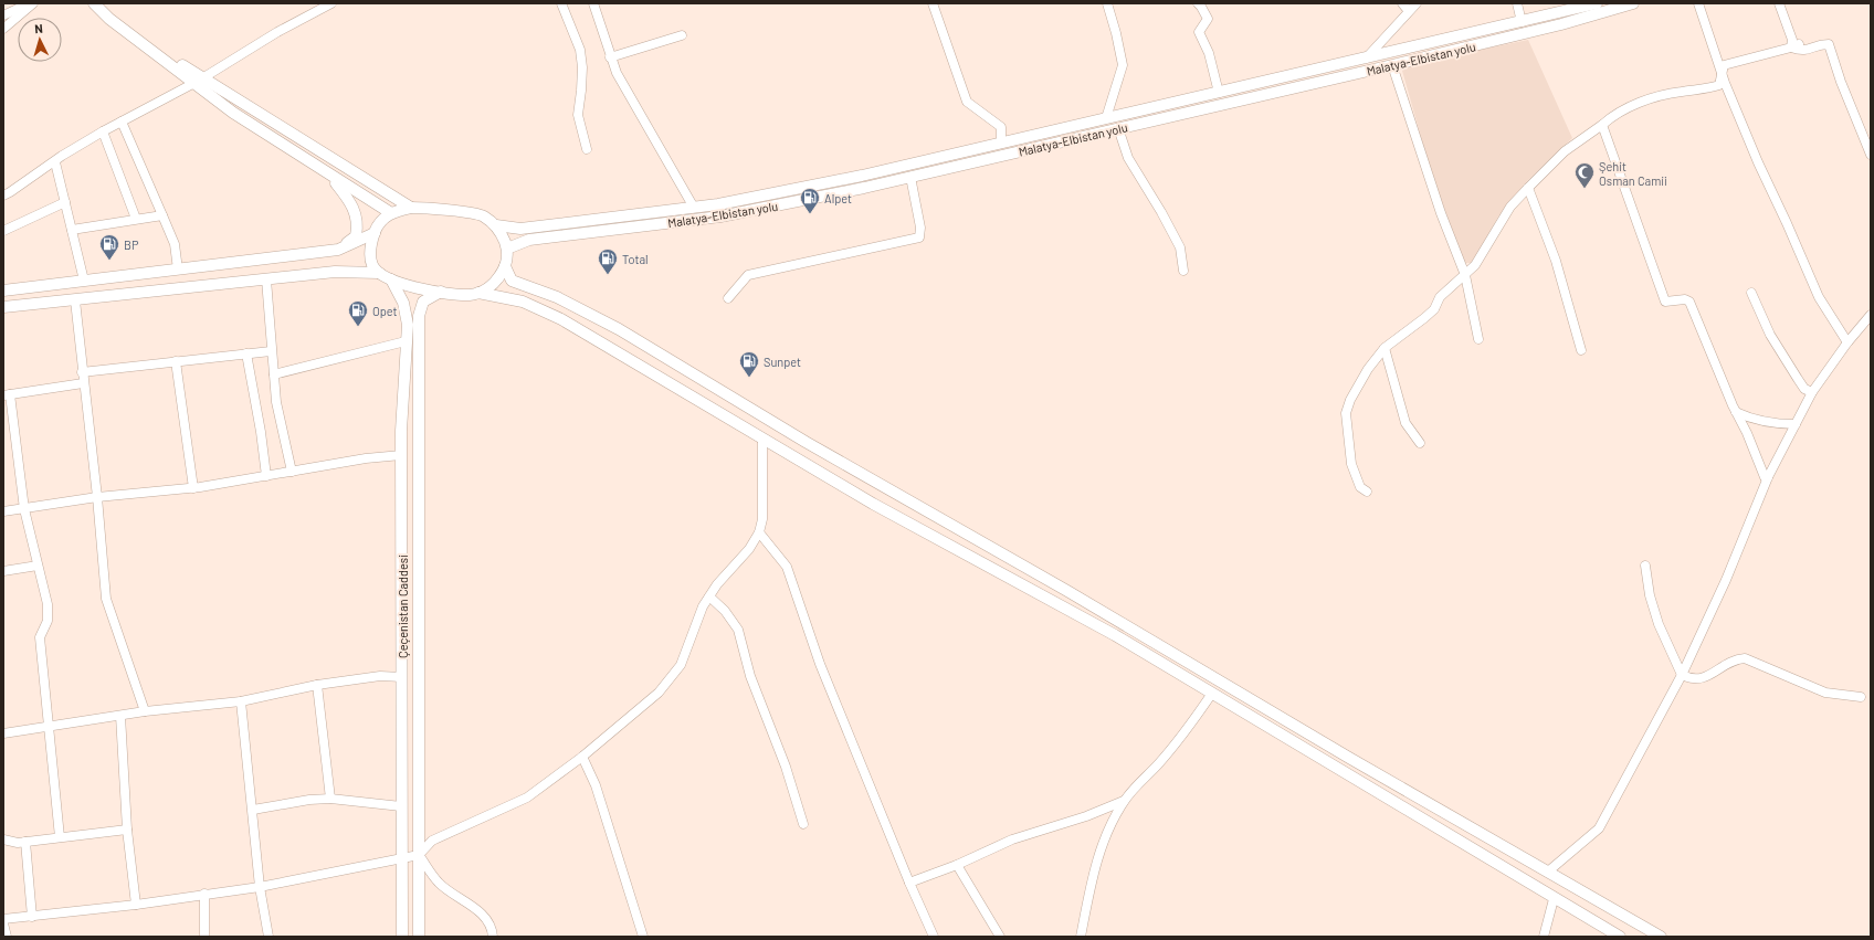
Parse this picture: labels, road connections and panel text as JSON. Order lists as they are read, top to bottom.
{
  "streets": {
    "main road": ["Malatya-Elbistan yolu", "Çeçenistan Caddesi"]
  },
  "crossings": [
    ["Malatya-Elbistan yolu", "Çeçenistan Caddesi"]
  ],
  "places": {
    "mosque": ["Şehit Osman Camii"],
    "fuel station": [
      "Alpet",
      "BP",
      "Total",
      "Opet",
      "Sunpet"
    ]
  },
  "north": "top"
}
